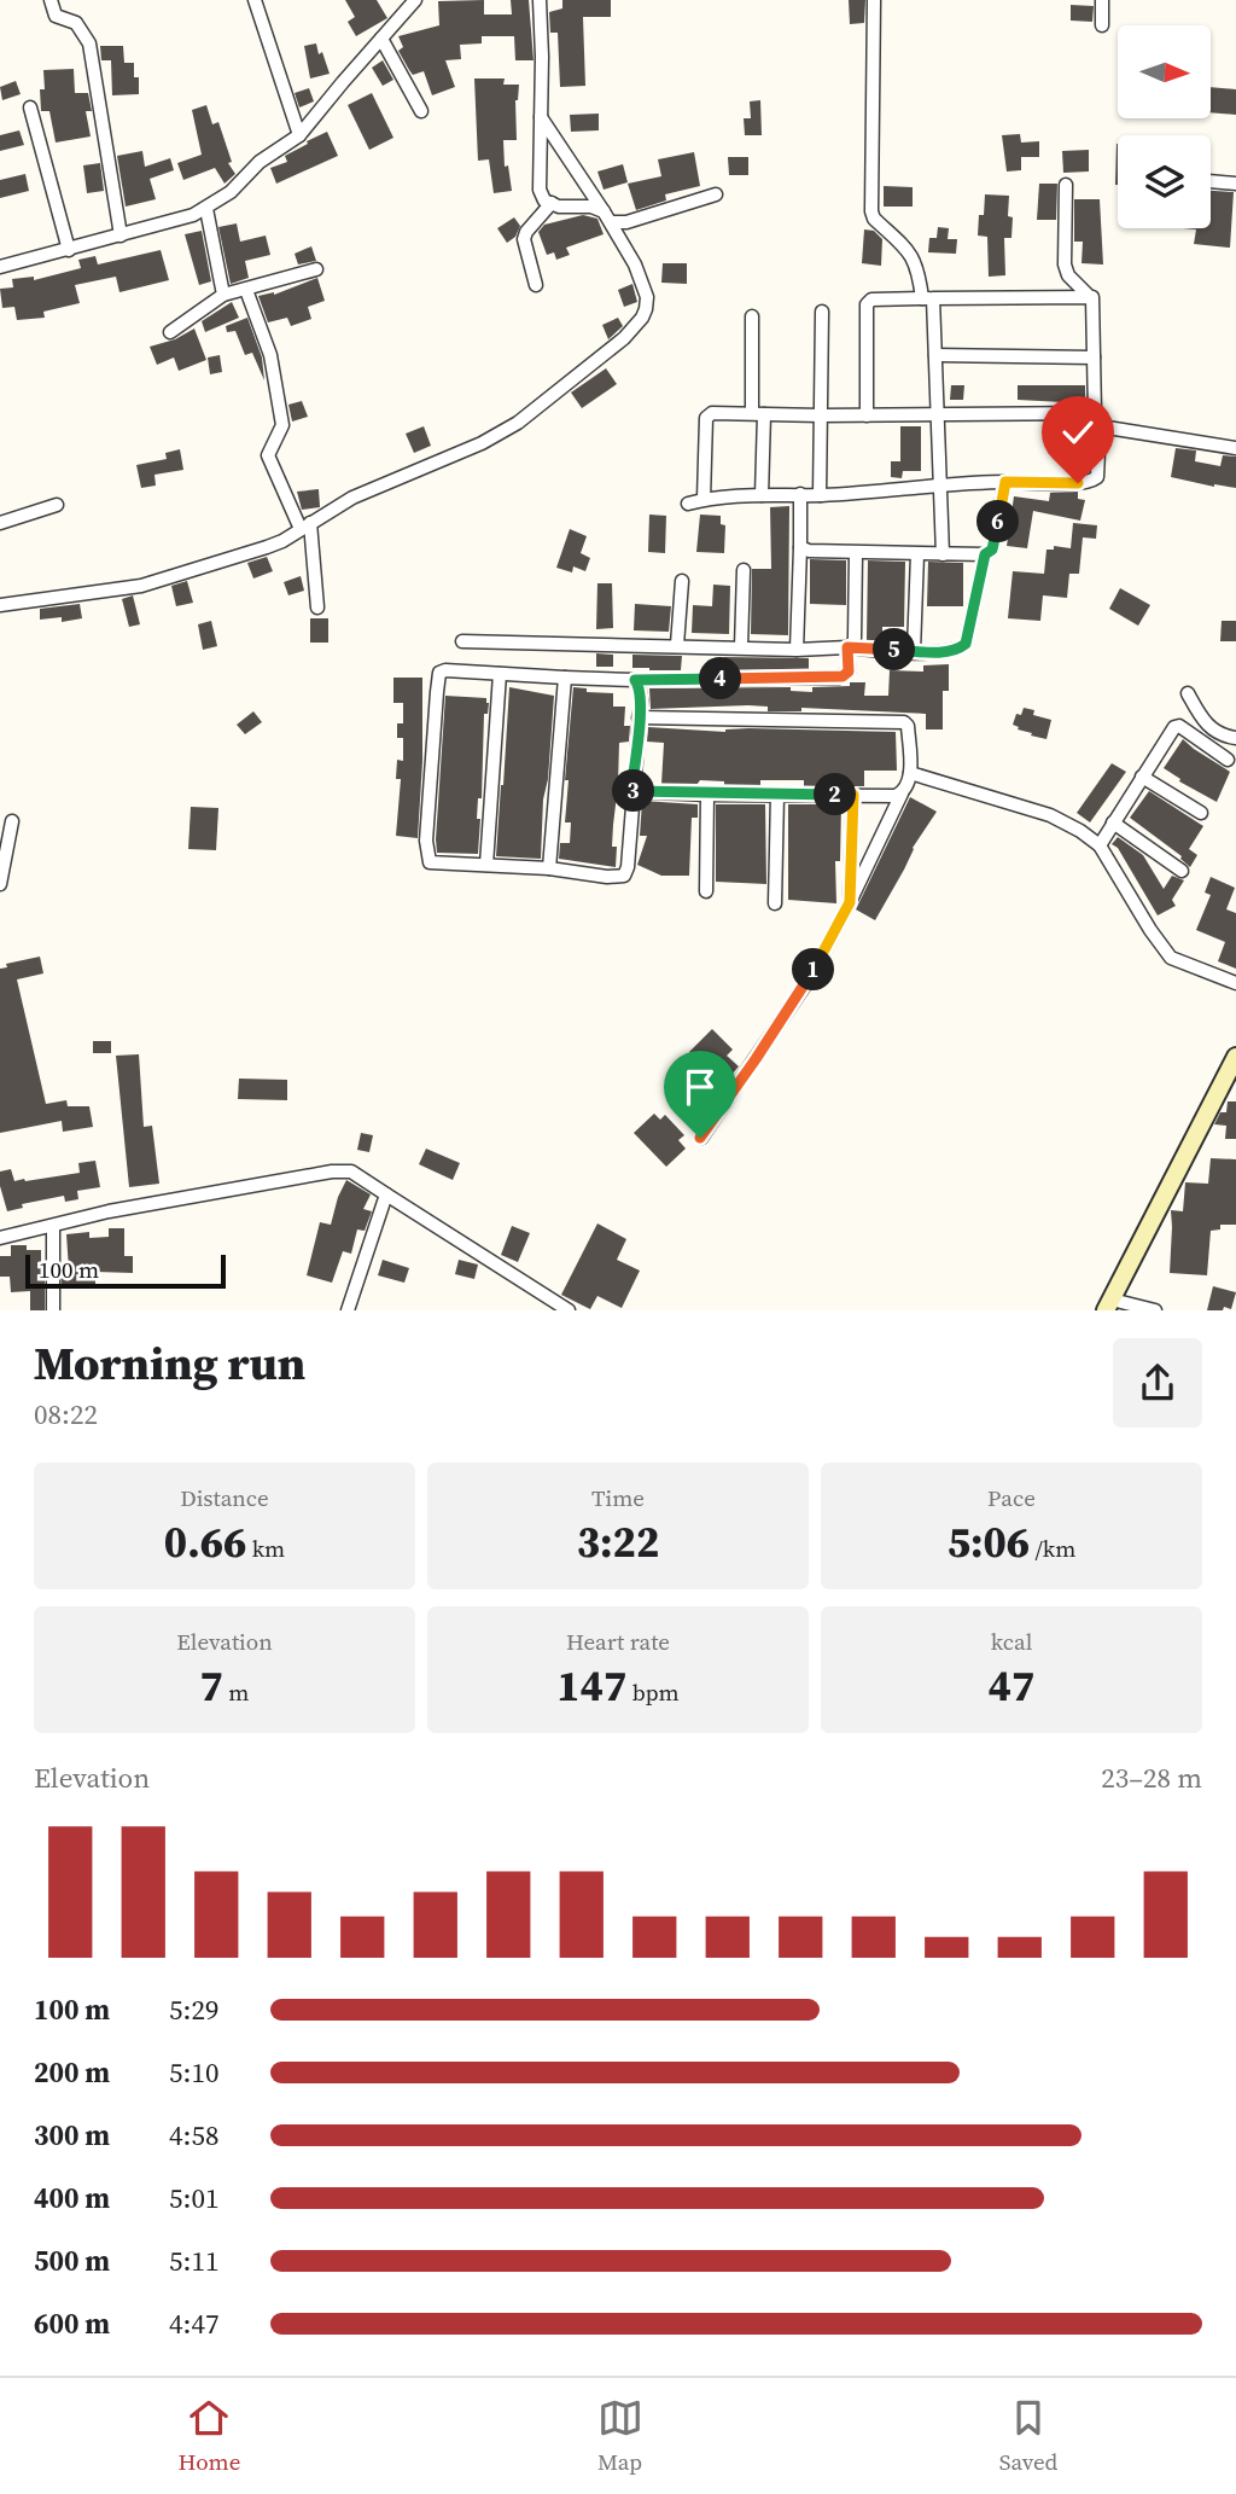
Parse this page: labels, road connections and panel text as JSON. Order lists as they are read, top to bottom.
{
  "scale_bar": "100 m",
  "north": "right",
  "page": {
    "pins": [
      "6",
      "5",
      "4",
      "3",
      "2",
      "1"
    ],
    "scale": "100 m",
    "heading": ["Morning run", "08:22"],
    "stats": [
      ["Distance", "0.66 km"],
      ["Time", "3:22"],
      ["Pace", "5:06 /km"],
      ["Elevation", "7 m"],
      ["Heart rate", "147 bpm"],
      ["kcal", "47"]
    ],
    "chart": ["Elevation", "23–28 m"],
    "list": [
      {
        "name": "100 m",
        "note": "5:29"
      },
      {
        "name": "200 m",
        "note": "5:10"
      },
      {
        "name": "300 m",
        "note": "4:58"
      },
      {
        "name": "400 m",
        "note": "5:01"
      },
      {
        "name": "500 m",
        "note": "5:11"
      },
      {
        "name": "600 m",
        "note": "4:47"
      }
    ],
    "tabs": ["Home", "Map", "Saved"]
  }
}
